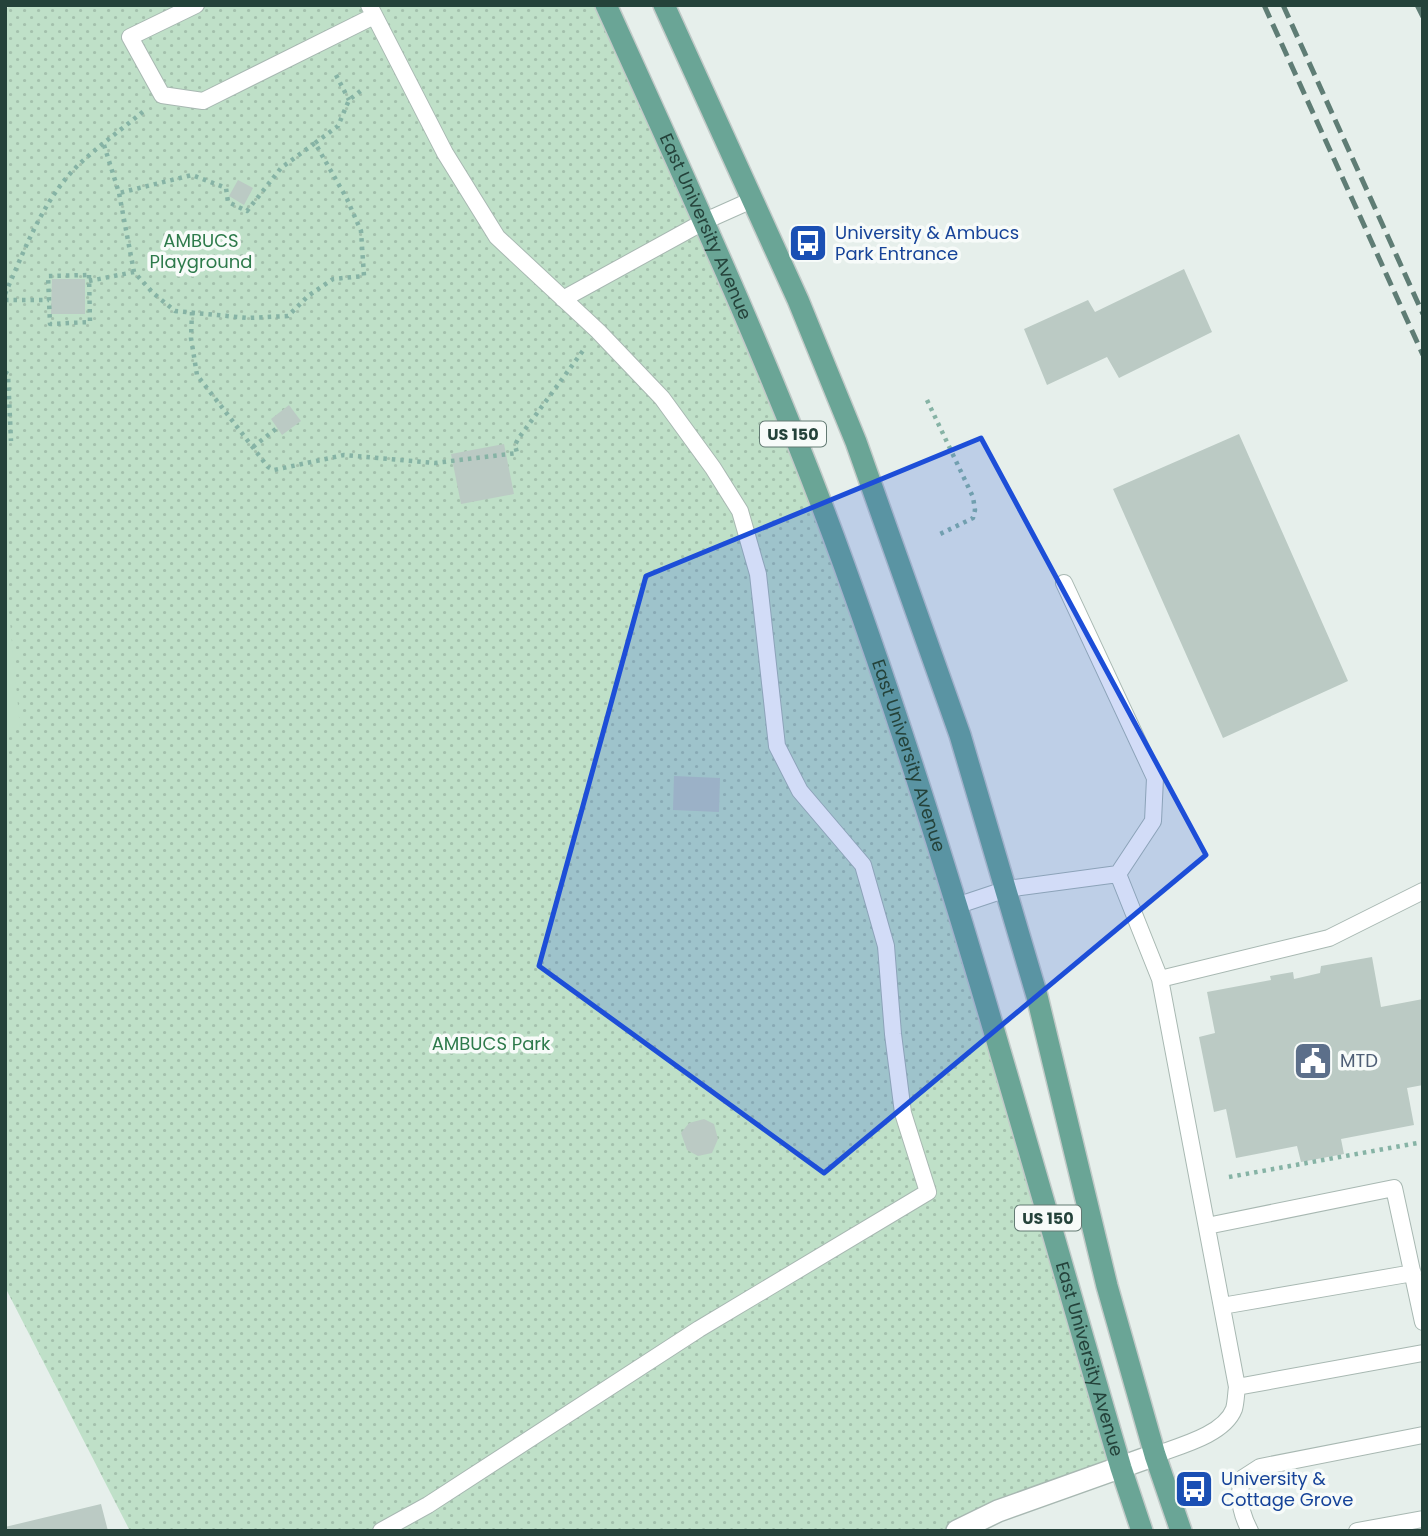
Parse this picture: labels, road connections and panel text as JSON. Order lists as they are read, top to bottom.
{
  "streets": {
    "main road": ["East University Avenue", "US 150"]
  },
  "parks": ["AMBUCS Playground", "AMBUCS Park"],
  "places": {
    "bus stop": ["University & Ambucs Park Entrance", "University & Cottage Grove"],
    "public building": ["MTD"]
  }
}
